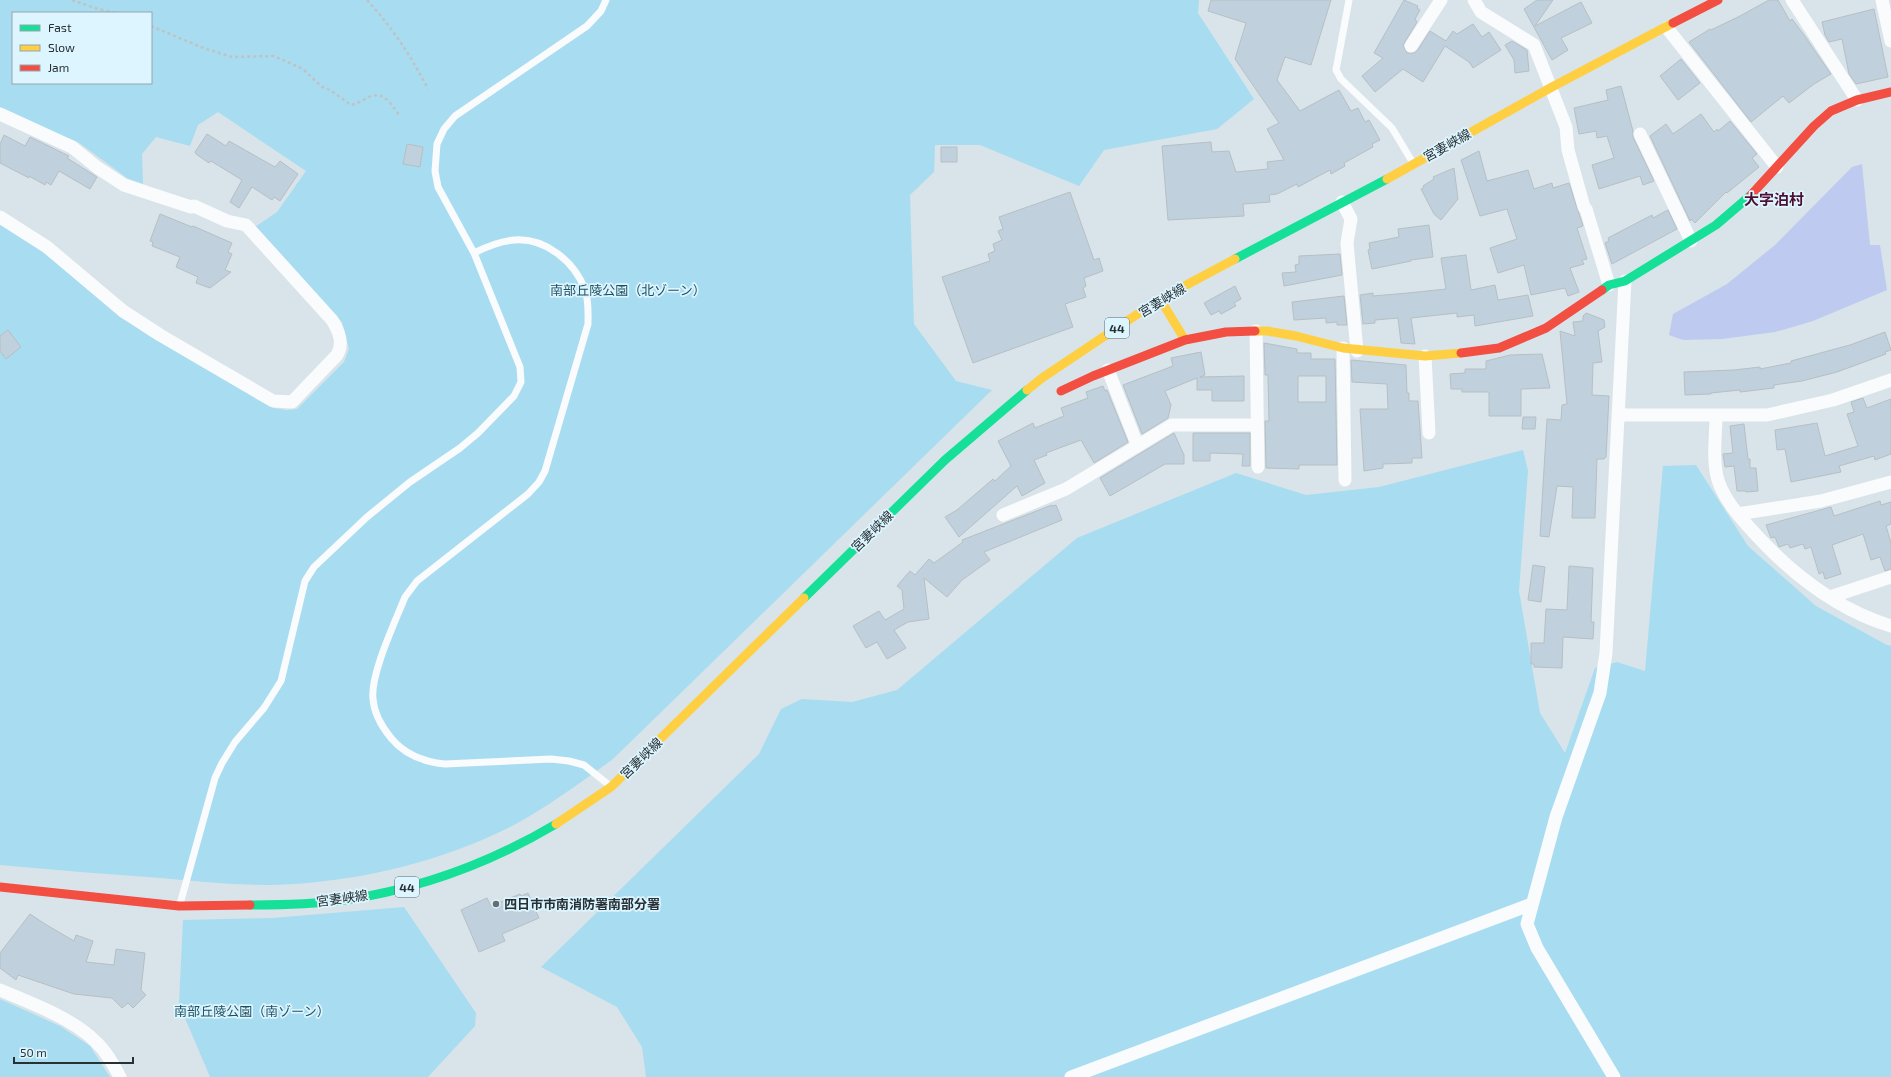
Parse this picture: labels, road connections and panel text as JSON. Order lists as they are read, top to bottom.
{
  "streets": {
    "main road": ["宮妻峡線", "44"]
  },
  "districts": ["大字泊村"],
  "parks": ["南部丘陵公園（北ゾーン）", "南部丘陵公園（南ゾーン）"],
  "places": ["四日市市南消防署南部分署"],
  "legend": ["Fast", "Slow", "Jam"],
  "scale_bar": "50 m"
}
